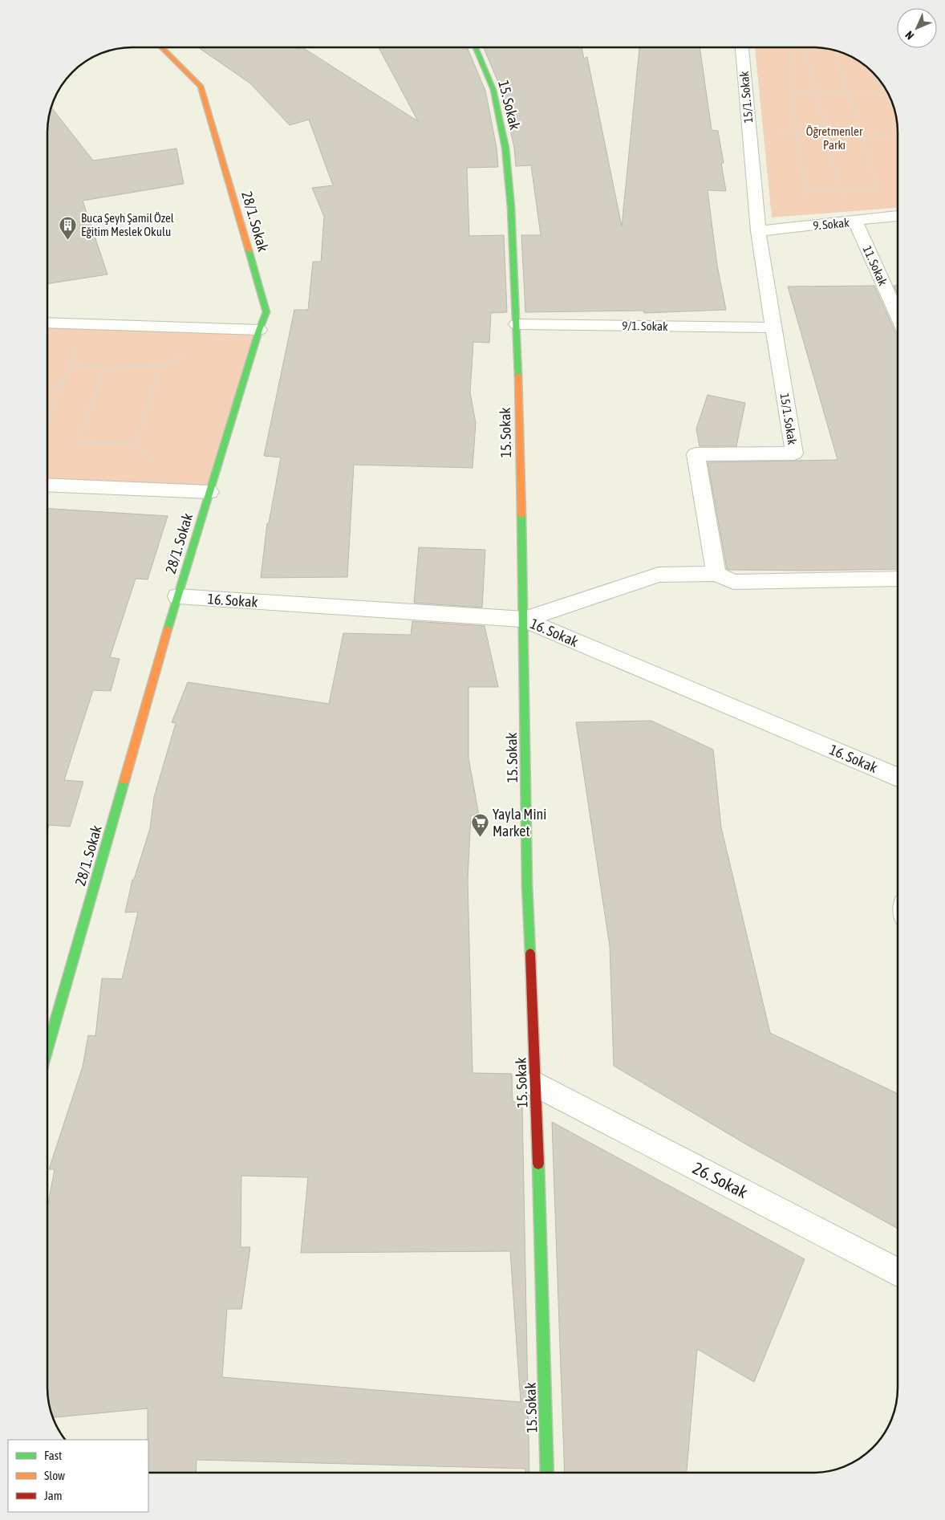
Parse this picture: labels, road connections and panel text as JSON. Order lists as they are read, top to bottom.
{
  "streets": {
    "street": [
      "15/1. Sokak",
      "15. Sokak",
      "28/1. Sokak",
      "9. Sokak",
      "11. Sokak",
      "9/1. Sokak",
      "16. Sokak",
      "26. Sokak"
    ]
  },
  "crossings": [
    ["15/1. Sokak", "9. Sokak"],
    ["15/1. Sokak", "9/1. Sokak"],
    ["15. Sokak", "9/1. Sokak"],
    ["15. Sokak", "16. Sokak"],
    ["15. Sokak", "26. Sokak"],
    ["28/1. Sokak", "16. Sokak"],
    ["9. Sokak", "11. Sokak"]
  ],
  "parks": ["Öğretmenler Parkı"],
  "places": {
    "building": ["Buca Şeyh Şamil Özel Eğitim Meslek Okulu"],
    "supermarket": ["Yayla Mini Market"]
  },
  "legend": ["Fast", "Slow", "Jam"],
  "north": "bottom left"
}
